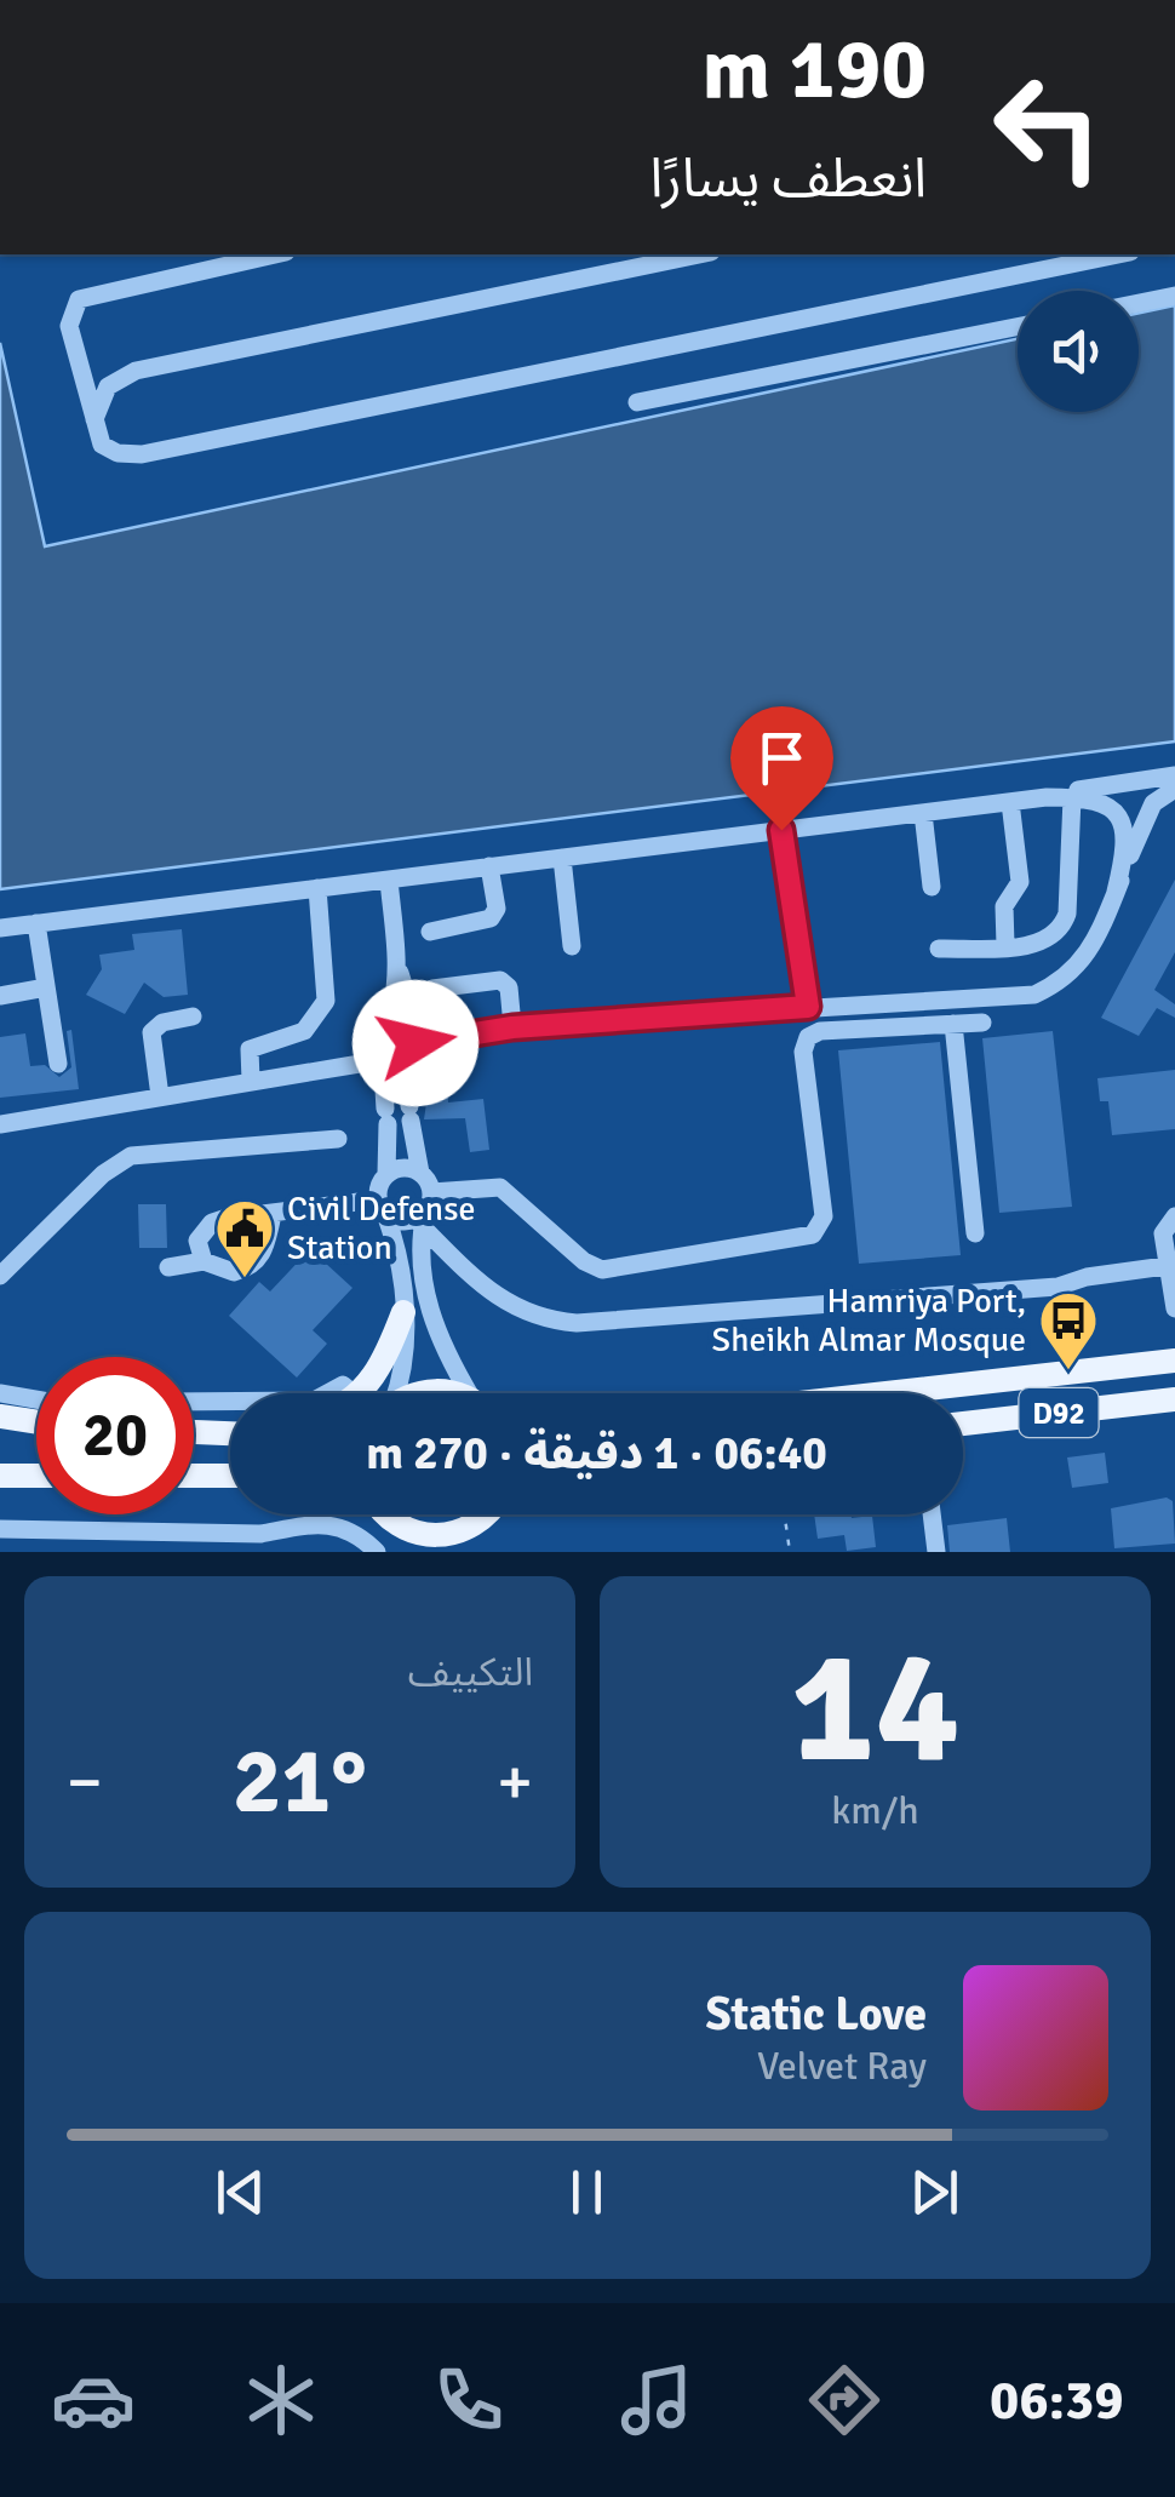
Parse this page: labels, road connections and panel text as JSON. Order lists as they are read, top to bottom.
{
  "streets": {
    "main road": ["D92"]
  },
  "places": {
    "public building": ["Civil Defense Station"],
    "bus stop": ["Hamriya Port, Sheikh Almar Mosque"]
  },
  "page": {
    "turn": ["190 m", "انعطف يسارًا"],
    "limit": "20",
    "trip": "06:40 · 1 دقيقة · 270 m",
    "tile": [
      ["14", "km/h"],
      "التكييف"
    ],
    "heat": ["−", "21°", "+"],
    "song": ["Static Love", "Velvet Ray"],
    "tabs": "06:39"
  }
}
